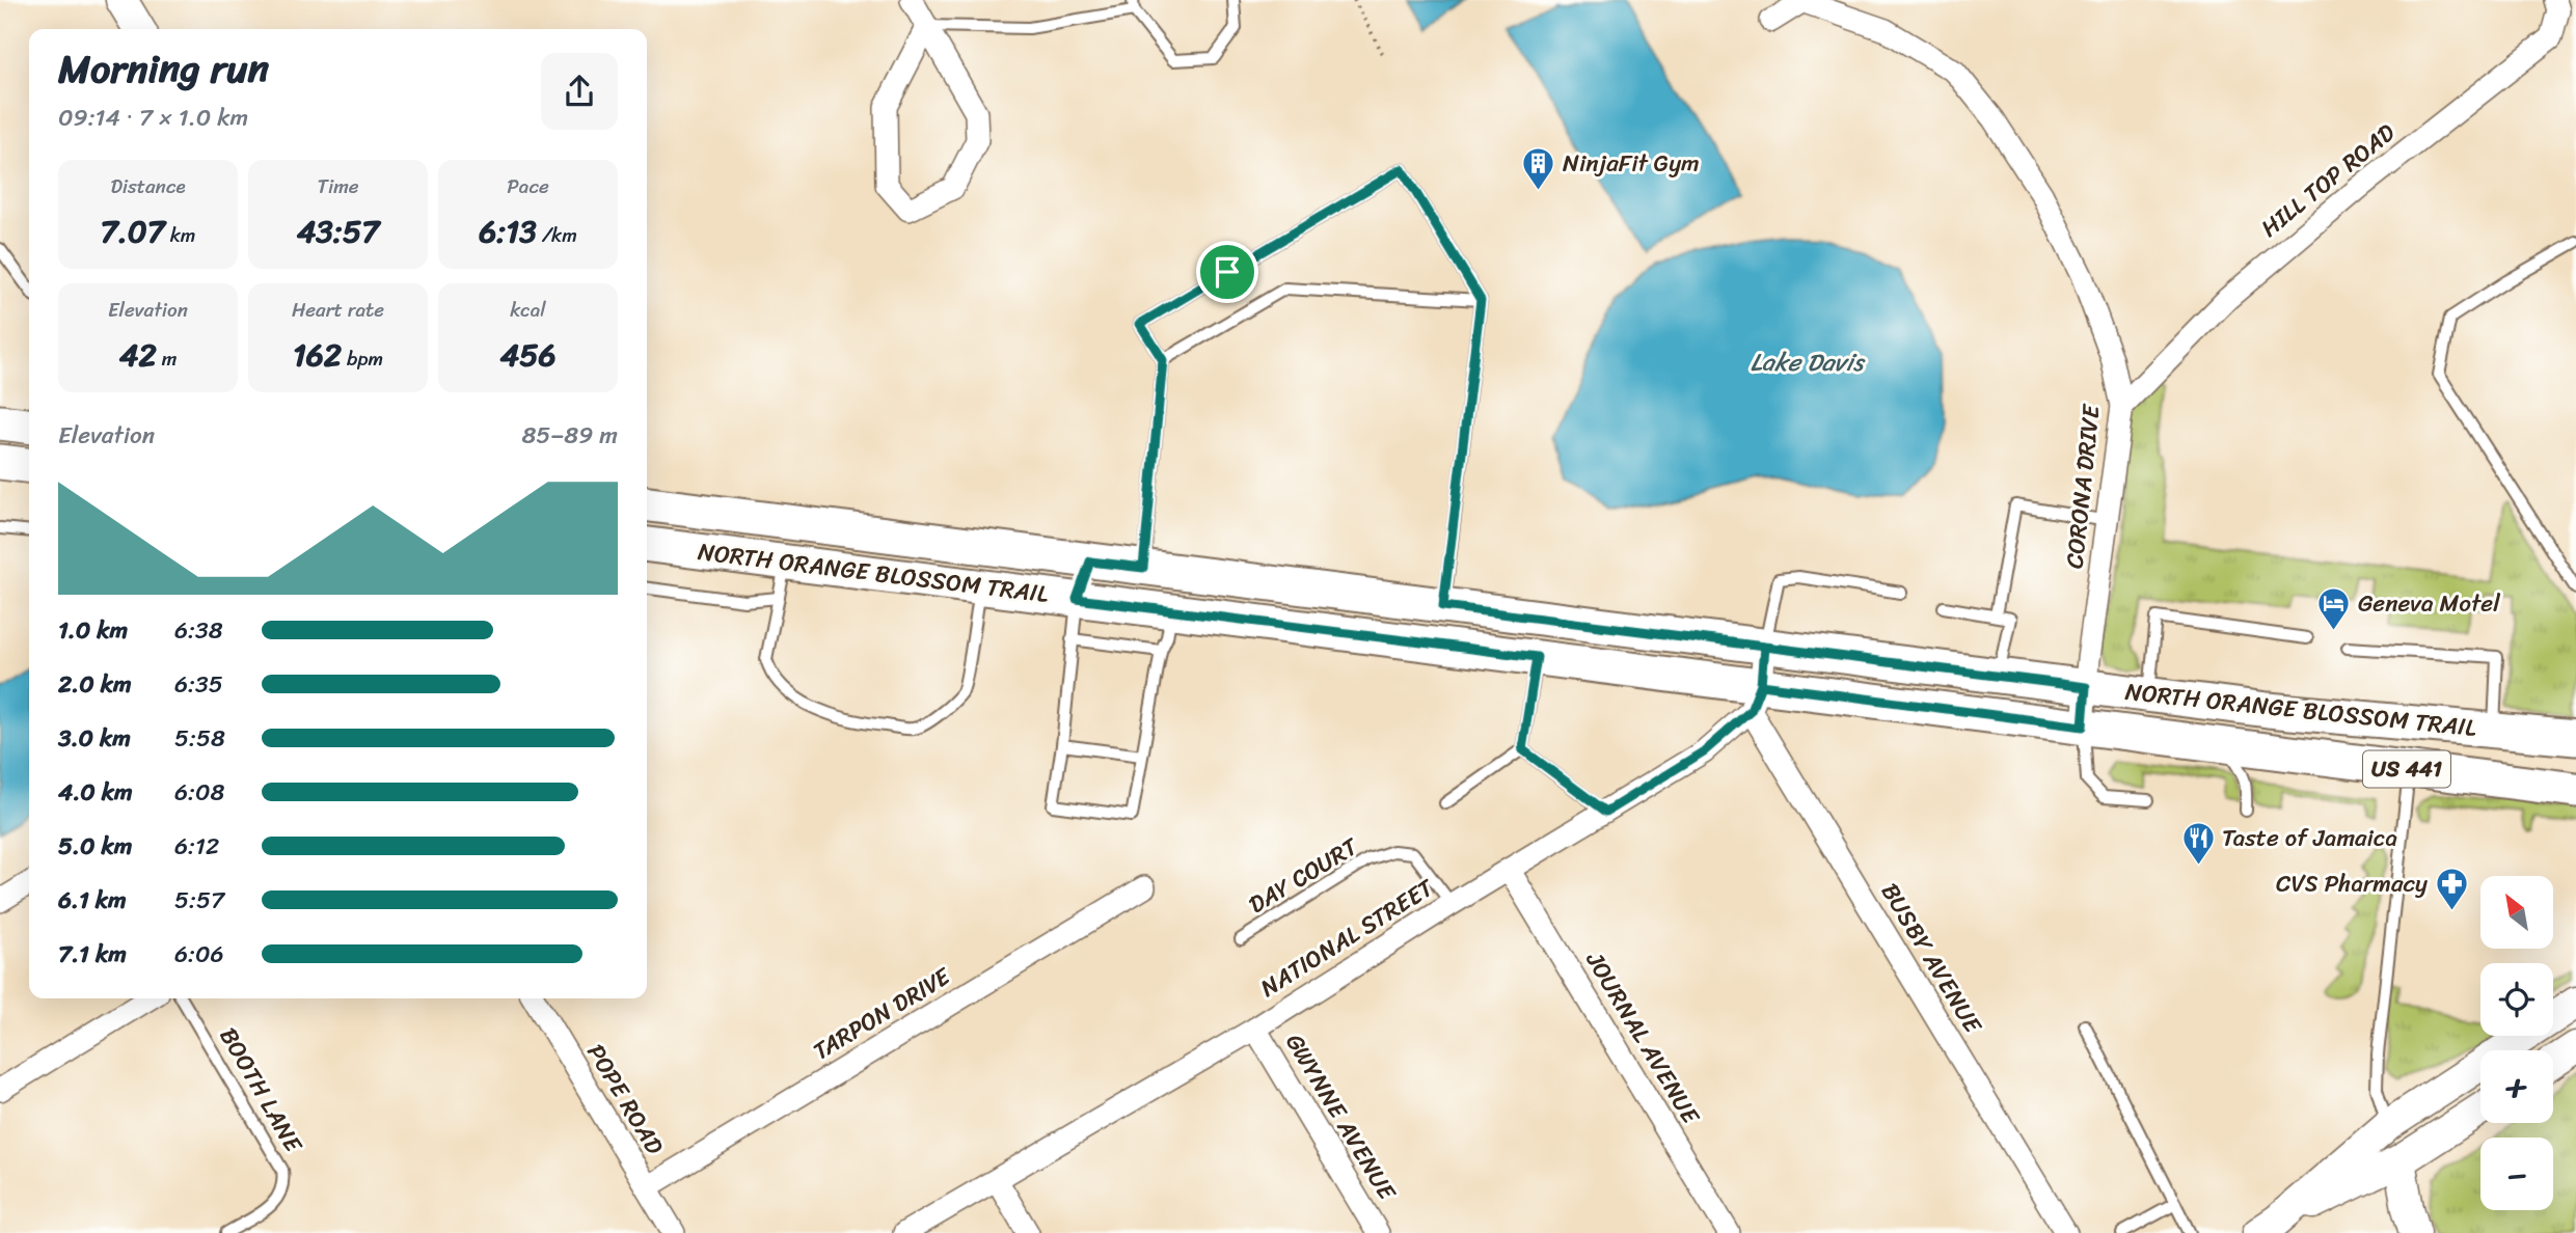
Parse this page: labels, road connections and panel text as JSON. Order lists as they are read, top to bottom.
{
  "streets": {
    "main road": ["NORTH ORANGE BLOSSOM TRAIL", "US 441"],
    "street": [
      "HILL TOP ROAD",
      "CORONA DRIVE",
      "NATIONAL STREET",
      "BUSBY AVENUE",
      "TARPON DRIVE",
      "JOURNAL AVENUE",
      "POPE ROAD",
      "GWYNNE AVENUE"
    ],
    "lane": ["DAY COURT", "BOOTH LANE"]
  },
  "crossings": [
    ["HILL TOP ROAD", "CORONA DRIVE"],
    ["CORONA DRIVE", "NORTH ORANGE BLOSSOM TRAIL"],
    ["NORTH ORANGE BLOSSOM TRAIL", "NATIONAL STREET"],
    ["NORTH ORANGE BLOSSOM TRAIL", "BUSBY AVENUE"],
    ["DAY COURT", "NATIONAL STREET"],
    ["NATIONAL STREET", "BUSBY AVENUE"],
    ["NATIONAL STREET", "JOURNAL AVENUE"],
    ["NATIONAL STREET", "GWYNNE AVENUE"],
    ["TARPON DRIVE", "POPE ROAD"]
  ],
  "water": ["Lake Davis"],
  "places": {
    "building": ["NinjaFit Gym"],
    "hotel": ["Geneva Motel"],
    "restaurant": ["Taste of Jamaica"],
    "pharmacy": ["CVS Pharmacy"]
  },
  "north": "top left",
  "page": {
    "heading": ["Morning run", "09:14 · 7 × 1.0 km"],
    "stats": [
      ["Distance", "7.07 km"],
      ["Time", "43:57"],
      ["Pace", "6:13 /km"],
      ["Elevation", "42 m"],
      ["Heart rate", "162 bpm"],
      ["kcal", "456"]
    ],
    "chart": ["Elevation", "85–89 m"],
    "list": [
      {
        "name": "1.0 km",
        "note": "6:38"
      },
      {
        "name": "2.0 km",
        "note": "6:35"
      },
      {
        "name": "3.0 km",
        "note": "5:58"
      },
      {
        "name": "4.0 km",
        "note": "6:08"
      },
      {
        "name": "5.0 km",
        "note": "6:12"
      },
      {
        "name": "6.1 km",
        "note": "5:57"
      },
      {
        "name": "7.1 km",
        "note": "6:06"
      }
    ],
    "map_buttons": ["+", "−"]
  }
}
